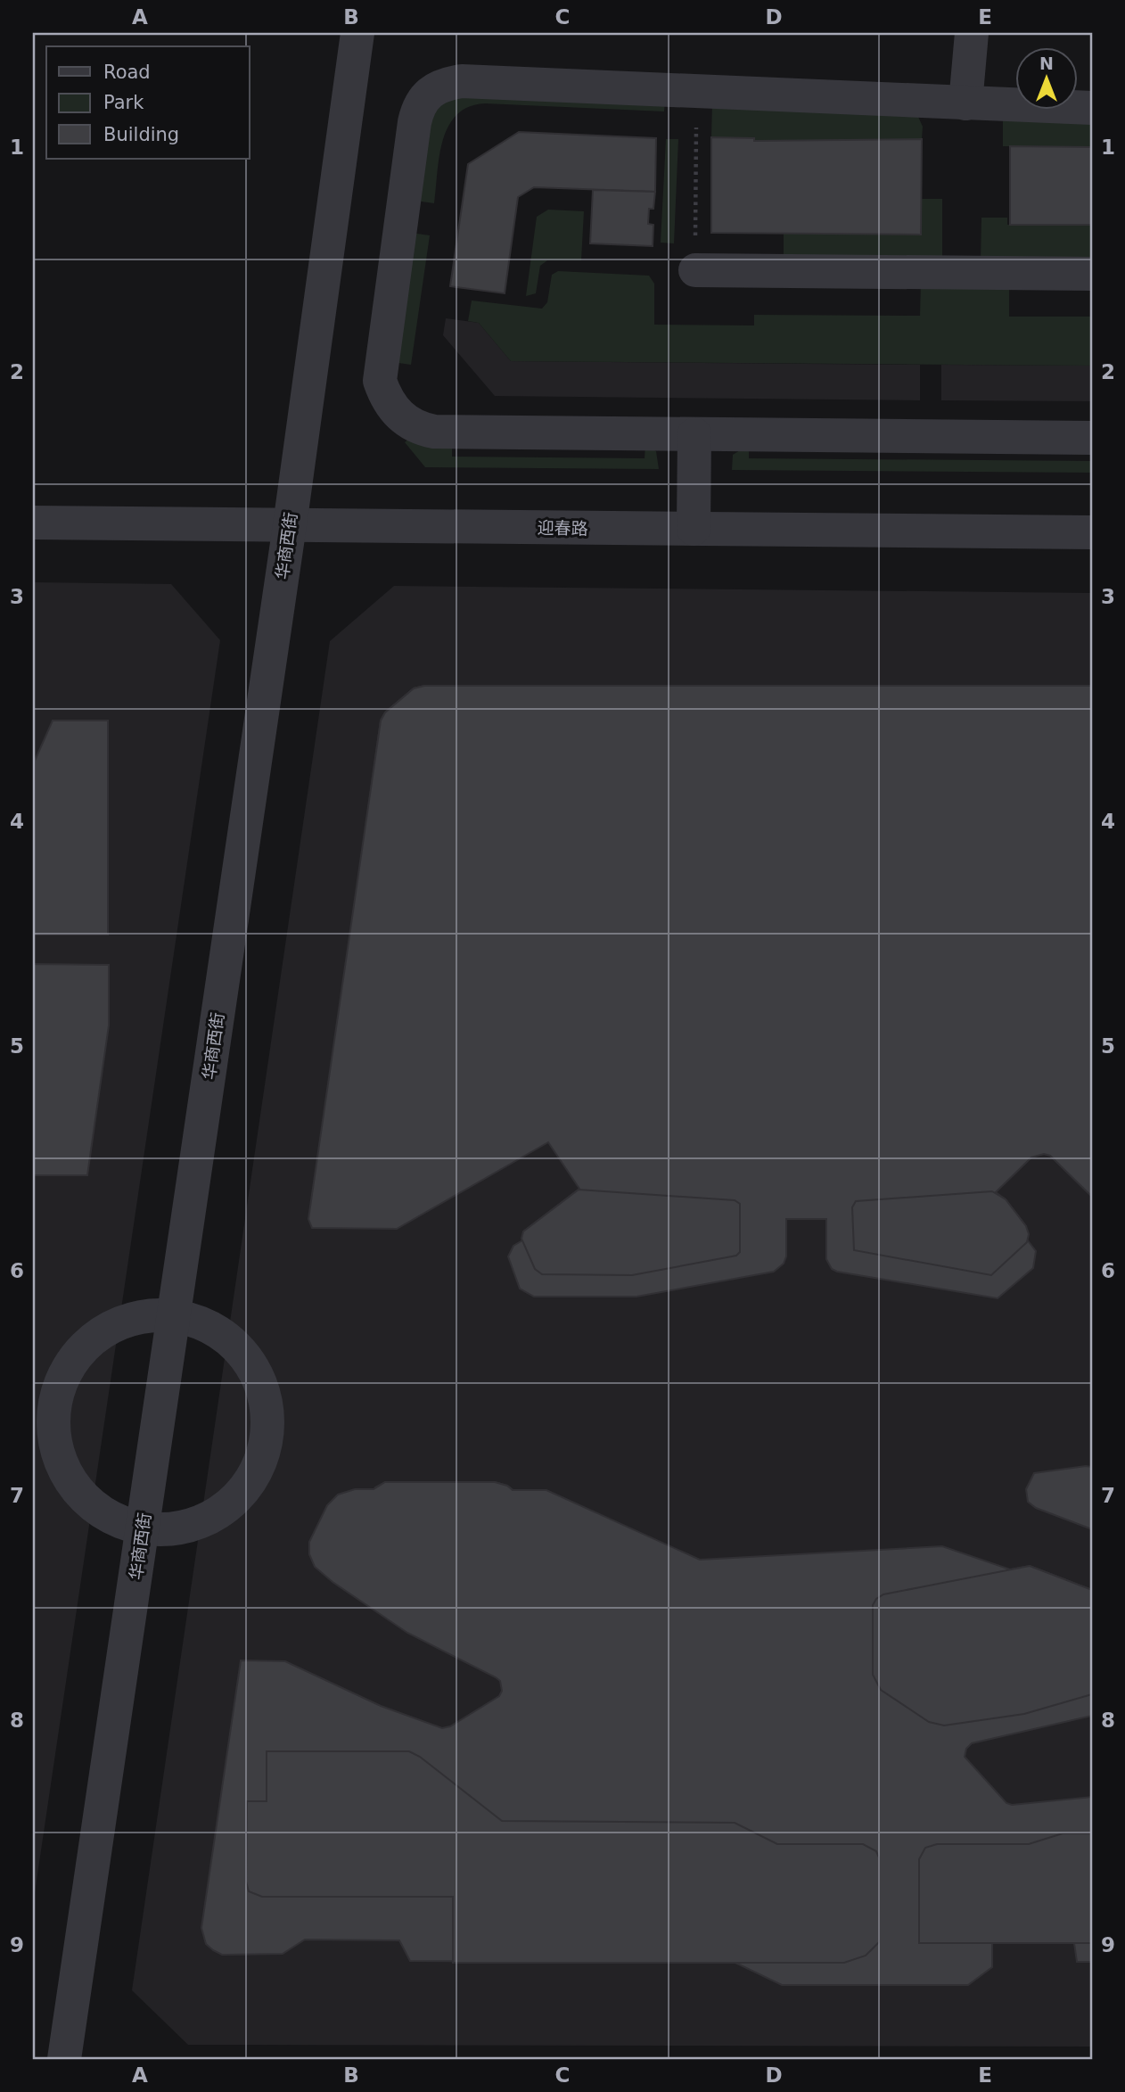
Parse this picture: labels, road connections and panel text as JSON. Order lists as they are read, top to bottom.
{
  "streets": {
    "street": ["迎春路", "华商西街"]
  },
  "crossings": [
    ["迎春路", "华商西街"]
  ],
  "legend": ["Road", "Park", "Building"],
  "north": "top",
  "grid": {
    "columns": [
      "A",
      "B",
      "C",
      "D",
      "E"
    ],
    "rows": [
      "1",
      "2",
      "3",
      "4",
      "5",
      "6",
      "7",
      "8",
      "9"
    ]
  }
}
